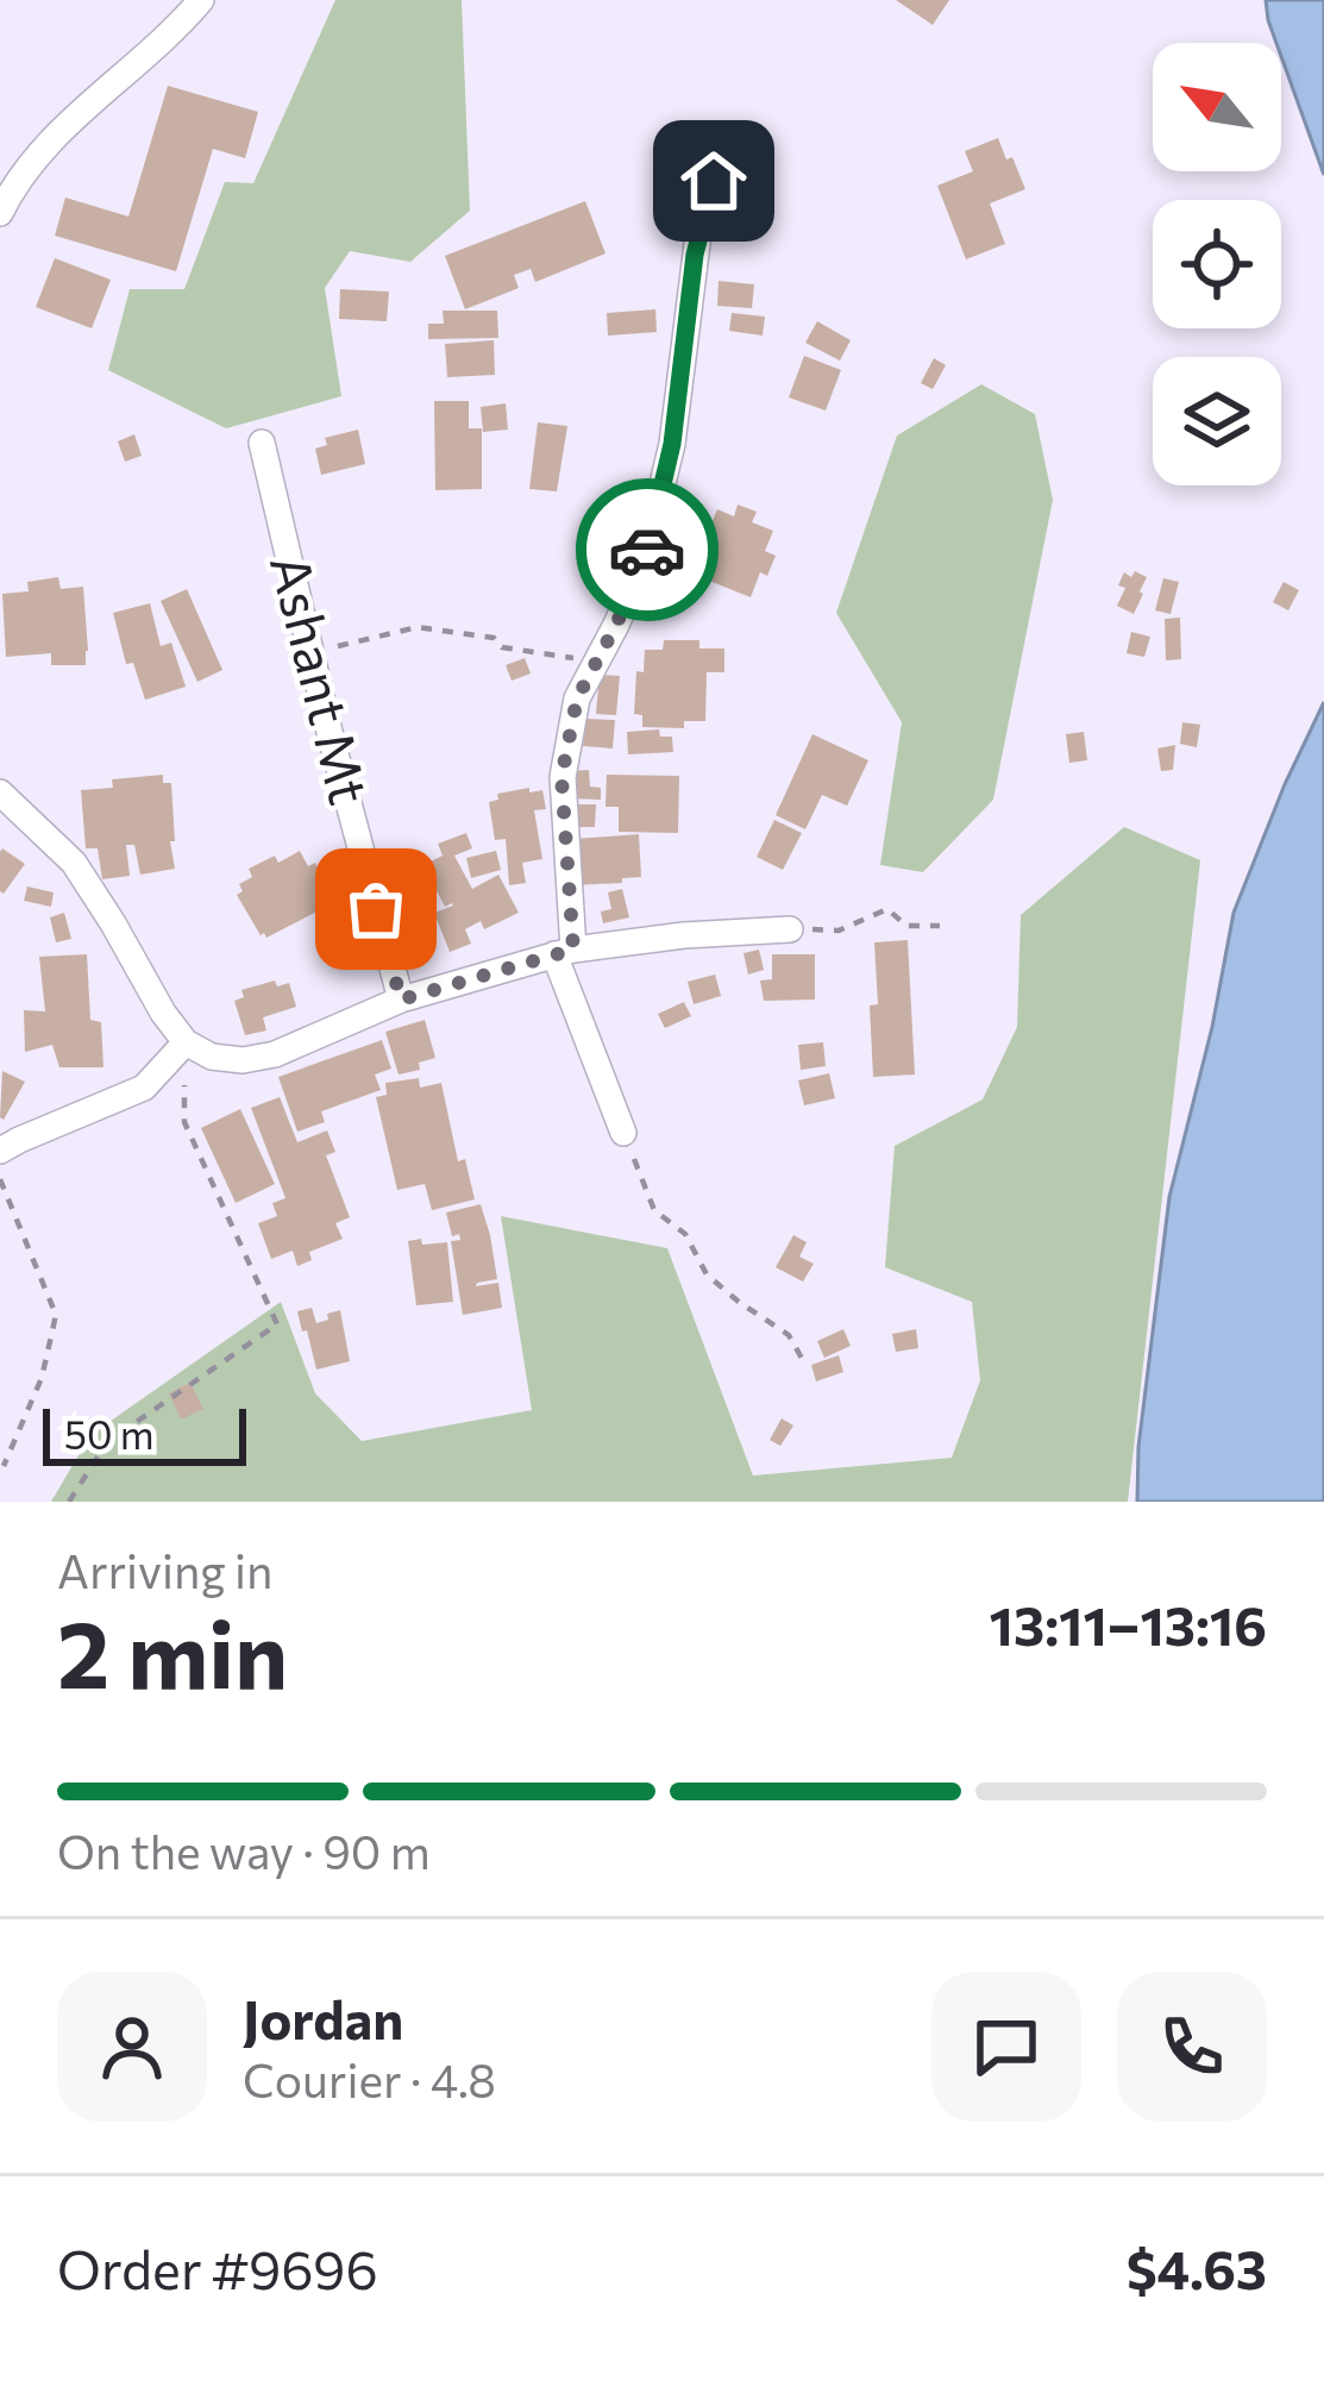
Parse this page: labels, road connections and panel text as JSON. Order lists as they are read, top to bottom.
{
  "streets": {
    "street": ["Ashant Mt"]
  },
  "scale_bar": "50 m",
  "north": "top left",
  "page": {
    "scale": "50 m",
    "heading": ["2 min", "Arriving in", "13:11–13:16"],
    "panel": [
      "Jordan",
      "Courier · 4.8",
      "Order #9696",
      "$4.63"
    ],
    "bar": "On the way · 90 m"
  }
}
